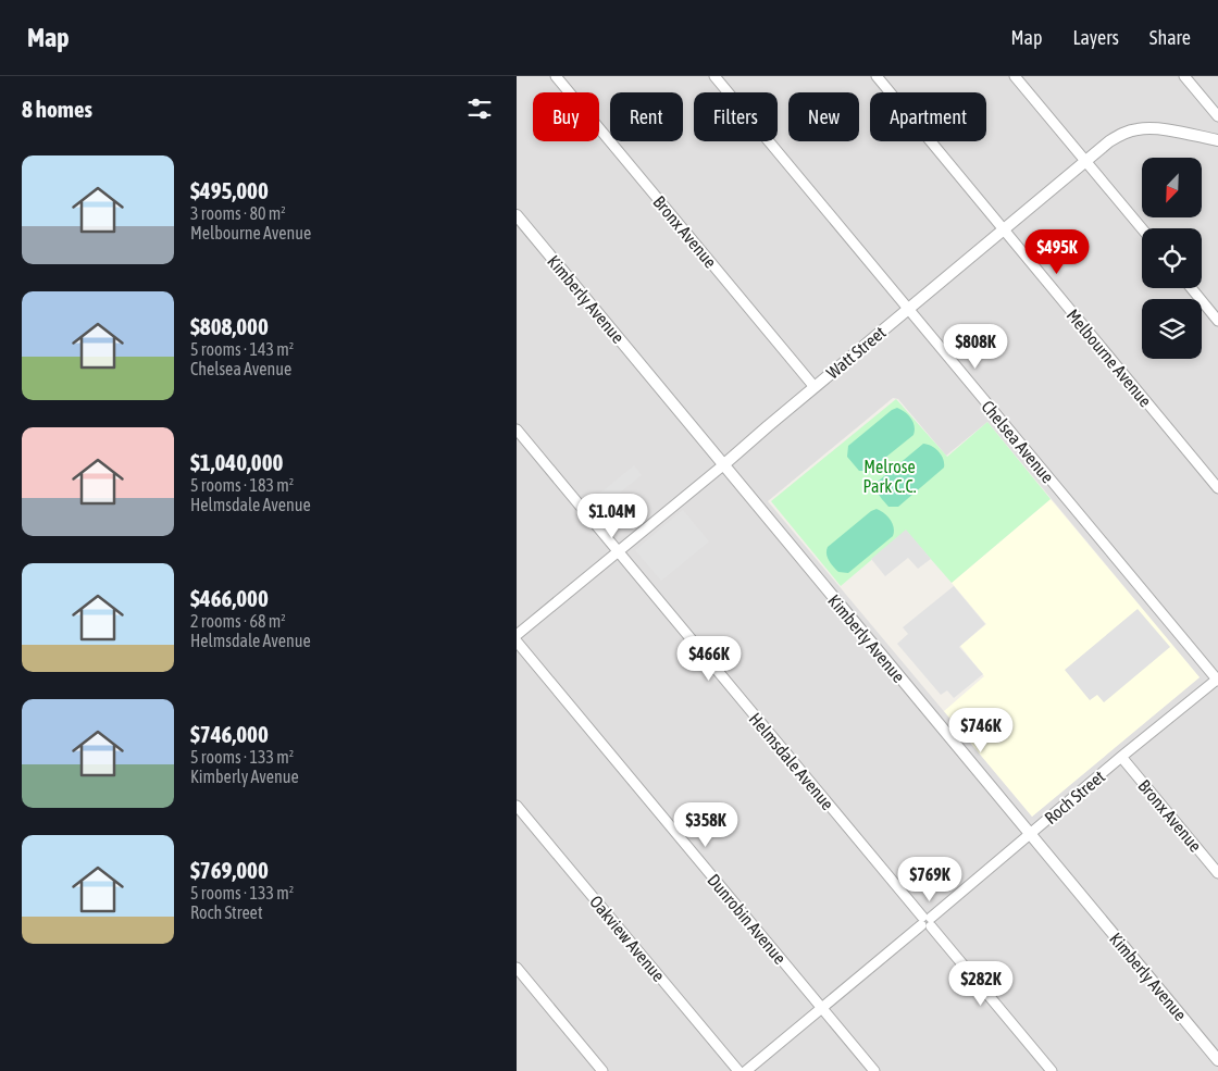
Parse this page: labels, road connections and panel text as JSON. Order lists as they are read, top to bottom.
{
  "streets": {
    "street": [
      "Bronx Avenue",
      "Kimberly Avenue",
      "Watt Street",
      "Melbourne Avenue",
      "Chelsea Avenue",
      "Helmsdale Avenue",
      "Roch Street",
      "Dunrobin Avenue",
      "Oakview Avenue"
    ]
  },
  "crossings": [
    ["Bronx Avenue", "Watt Street"],
    ["Bronx Avenue", "Roch Street"],
    ["Kimberly Avenue", "Watt Street"],
    ["Kimberly Avenue", "Roch Street"],
    ["Watt Street", "Melbourne Avenue"],
    ["Watt Street", "Chelsea Avenue"],
    ["Watt Street", "Helmsdale Avenue"],
    ["Chelsea Avenue", "Roch Street"],
    ["Helmsdale Avenue", "Roch Street"],
    ["Roch Street", "Dunrobin Avenue"]
  ],
  "parks": ["Melrose Park C.C."],
  "north": "bottom left",
  "page": {
    "header": "Map",
    "nav": ["Map", "Layers", "Share"],
    "heading": "8 homes",
    "chip": [
      "Buy",
      "Rent",
      "Filters",
      "New",
      "Apartment"
    ],
    "list": [
      {
        "name": "$495,000",
        "note": "3 rooms · 80 m² · Melbourne Avenue"
      },
      {
        "name": "$808,000",
        "note": "5 rooms · 143 m² · Chelsea Avenue"
      },
      {
        "name": "$1,040,000",
        "note": "5 rooms · 183 m² · Helmsdale Avenue"
      },
      {
        "name": "$466,000",
        "note": "2 rooms · 68 m² · Helmsdale Avenue"
      },
      {
        "name": "$746,000",
        "note": "5 rooms · 133 m² · Kimberly Avenue"
      },
      {
        "name": "$769,000",
        "note": "5 rooms · 133 m² · Roch Street"
      }
    ],
    "price": [
      "$495K",
      "$808K",
      "$1.04M",
      "$466K",
      "$746K",
      "$358K",
      "$769K",
      "$282K"
    ]
  }
}
